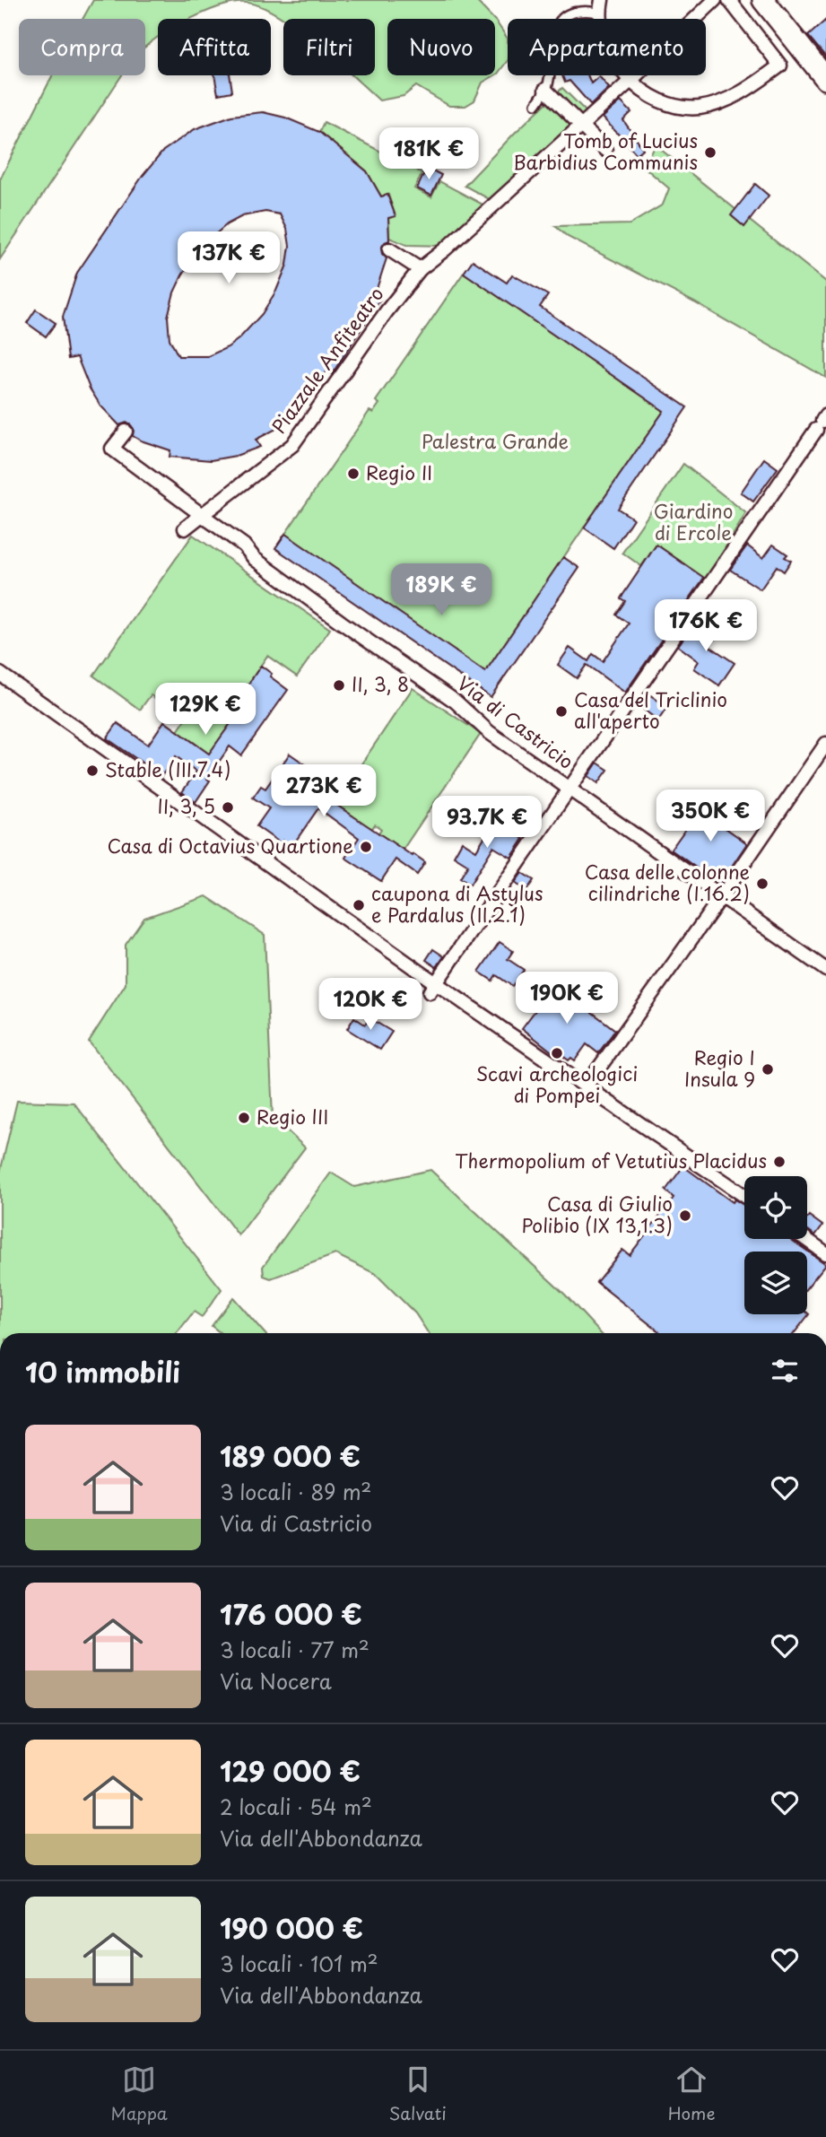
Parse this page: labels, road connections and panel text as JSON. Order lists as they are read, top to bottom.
{
  "streets": {
    "street": ["Piazzale Anfiteatro", "Via di Castricio"]
  },
  "crossings": [
    ["Piazzale Anfiteatro", "Via di Castricio"]
  ],
  "parks": ["Palestra Grande", "Giardino di Ercole"],
  "places": [
    "Tomb of Lucius Barbidius Communis",
    "Regio II",
    "II, 3, 8",
    "Casa del Triclinio all'aperto",
    "Stable (III.7.4)",
    "II, 3, 5",
    "Casa di Octavius Quartione",
    "Casa delle colonne cilindriche (I.16.2)",
    "caupona di Astylus e Pardalus (II.2.1)",
    "Scavi archeologici di Pompei",
    "Regio I Insula 9",
    "Regio III",
    "Thermopolium of Vetutius Placidus",
    "Casa di Giulio Polibio (IX 13,1.3)"
  ],
  "page": {
    "chip": [
      "Compra",
      "Affitta",
      "Filtri",
      "Nuovo",
      "Appartamento"
    ],
    "price": [
      "181K €",
      "137K €",
      "189K €",
      "176K €",
      "129K €",
      "273K €",
      "350K €",
      "93.7K €",
      "190K €",
      "120K €"
    ],
    "heading": "10 immobili",
    "list": [
      {
        "name": "189 000 €",
        "note": "3 locali · 89 m² · Via di Castricio"
      },
      {
        "name": "176 000 €",
        "note": "3 locali · 77 m² · Via Nocera"
      },
      {
        "name": "129 000 €",
        "note": "2 locali · 54 m² · Via dell'Abbondanza"
      },
      {
        "name": "190 000 €",
        "note": "3 locali · 101 m² · Via dell'Abbondanza"
      }
    ],
    "tabs": ["Mappa", "Salvati", "Home"]
  }
}
